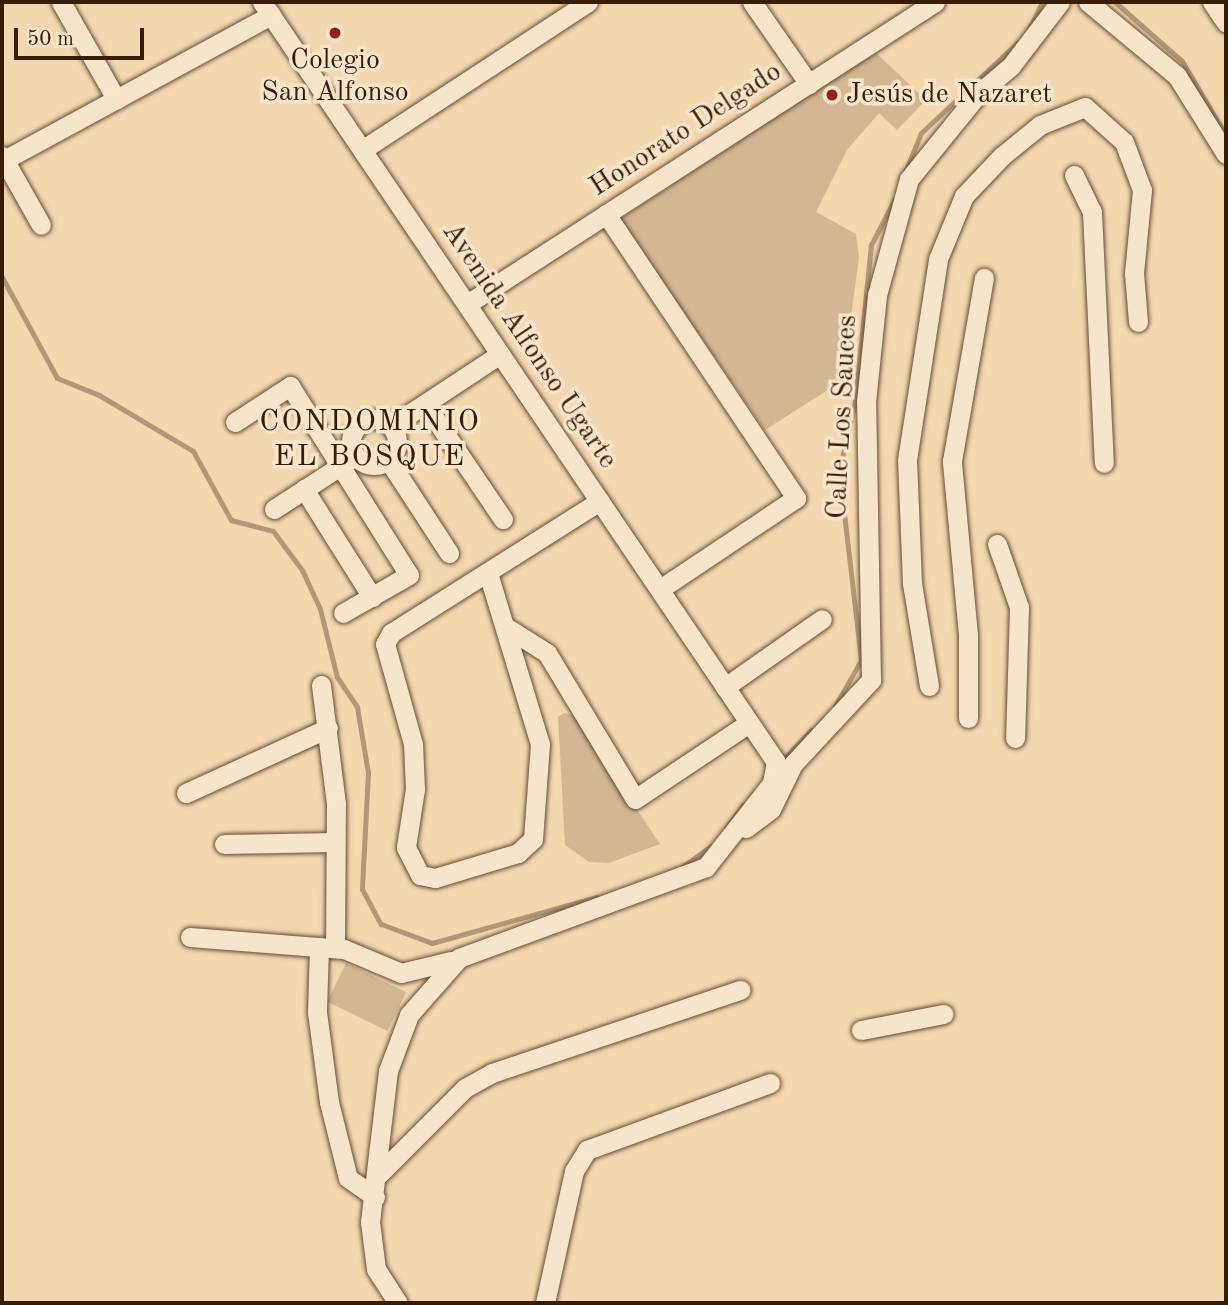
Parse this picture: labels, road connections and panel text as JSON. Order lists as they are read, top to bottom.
{
  "streets": {
    "street": ["Honorato Delgado", "Avenida Alfonso Ugarte", "Calle Los Sauces"]
  },
  "crossings": [
    ["Honorato Delgado", "Avenida Alfonso Ugarte"],
    ["Avenida Alfonso Ugarte", "Calle Los Sauces"]
  ],
  "districts": ["CONDOMINIO EL BOSQUE"],
  "places": ["Colegio San Alfonso", "Jesús de Nazaret"],
  "scale_bar": "50 m"
}
